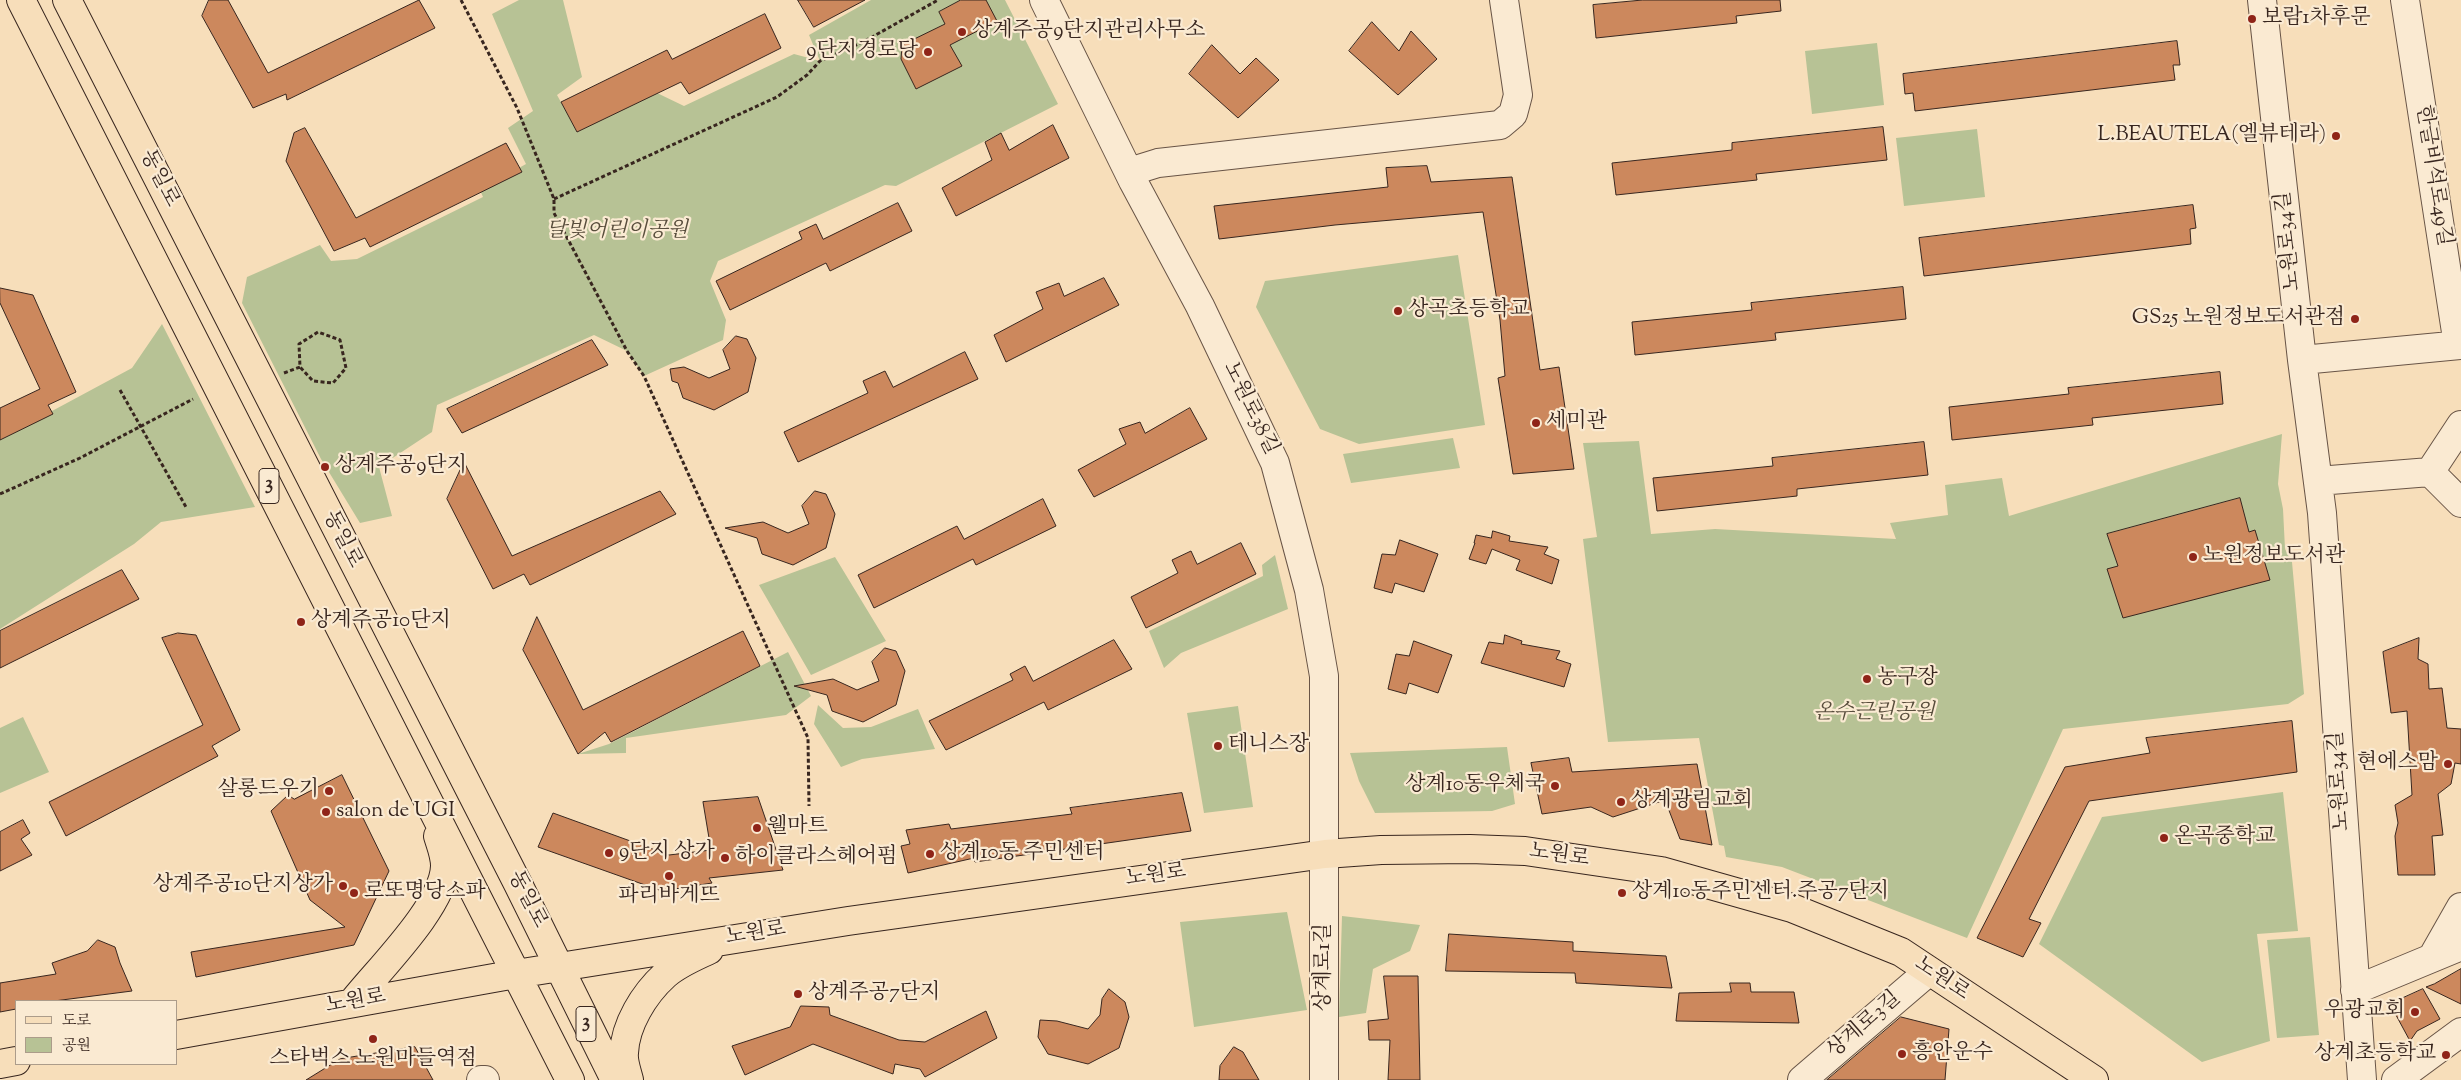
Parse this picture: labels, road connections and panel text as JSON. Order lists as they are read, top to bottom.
{
  "streets": {
    "main road": ["동일로", "3", "노원로"],
    "street": [
      "한글비석로49길",
      "노원로34길",
      "노원로38길",
      "상계로1길",
      "상계로3길"
    ]
  },
  "crossings": [
    ["한글비석로49길", "노원로34길"],
    ["동일로", "노원로"],
    ["노원로38길", "노원로"],
    ["노원로38길", "상계로1길"],
    ["노원로", "상계로1길"],
    ["노원로", "상계로3길"]
  ],
  "parks": ["달빛어린이공원", "온수근린공원"],
  "places": [
    "보람1차후문",
    "상계주공9단지관리사무소",
    "9단지경로당",
    "L.BEAUTELA(엘뷰테라)",
    "상곡초등학교",
    "GS25 노원정보도서관점",
    "세미관",
    "상계주공9단지",
    "노원정보도서관",
    "상계주공10단지",
    "농구장",
    "테니스장",
    "현에스맘",
    "상계10동우체국",
    "살롱드우기",
    "상계광림교회",
    "salon de UGI",
    "웰마트",
    "온곡중학교",
    "9단지 상가",
    "상계10동 주민센터",
    "하이클라스헤어펌",
    "파리바게뜨",
    "상계주공10단지상가",
    "로또명당스파",
    "상계10동주민센터.주공7단지",
    "상계주공7단지",
    "우광교회",
    "스타벅스 노원마들역점",
    "흥안운수",
    "상계초등학교"
  ],
  "legend": ["도로", "공원"]
}
